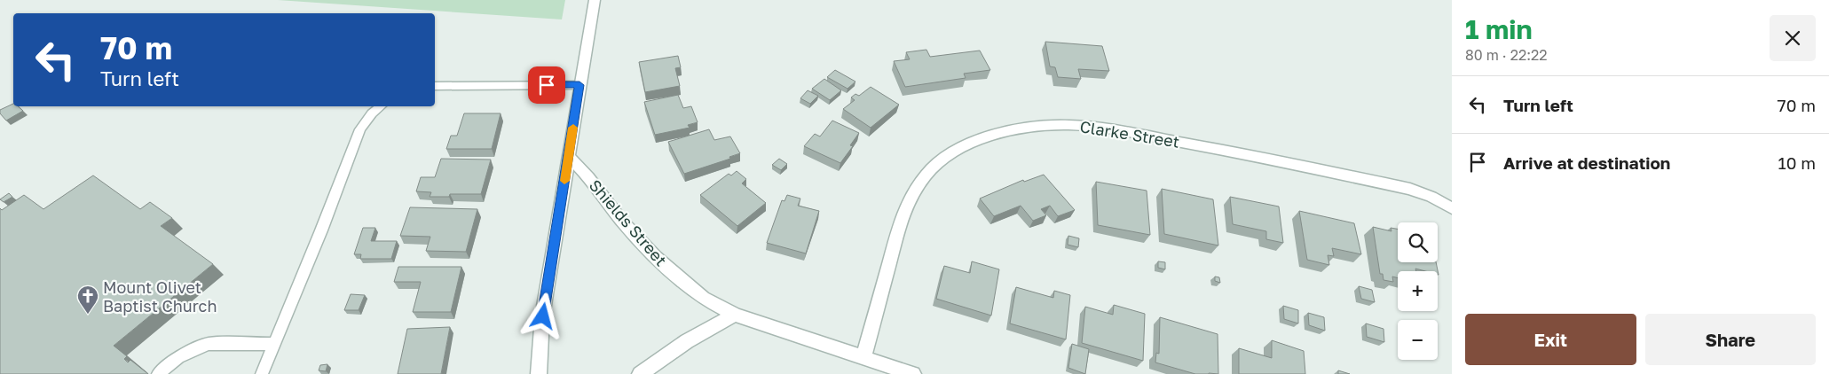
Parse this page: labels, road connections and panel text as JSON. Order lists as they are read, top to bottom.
{
  "streets": {
    "street": ["Clarke Street", "Shields Street"]
  },
  "crossings": [
    ["Clarke Street", "Shields Street"]
  ],
  "places": {
    "church": ["Mount Olivet Baptist Church"]
  },
  "page": {
    "heading": ["1 min", "80 m · 22:22"],
    "turn": ["70 m", "Turn left"],
    "list": [
      {
        "name": "Turn left",
        "value": "70 m"
      },
      {
        "name": "Arrive at destination",
        "value": "10 m"
      }
    ],
    "map_buttons": ["+", "−"],
    "buttons": ["Exit", "Share"]
  }
}
